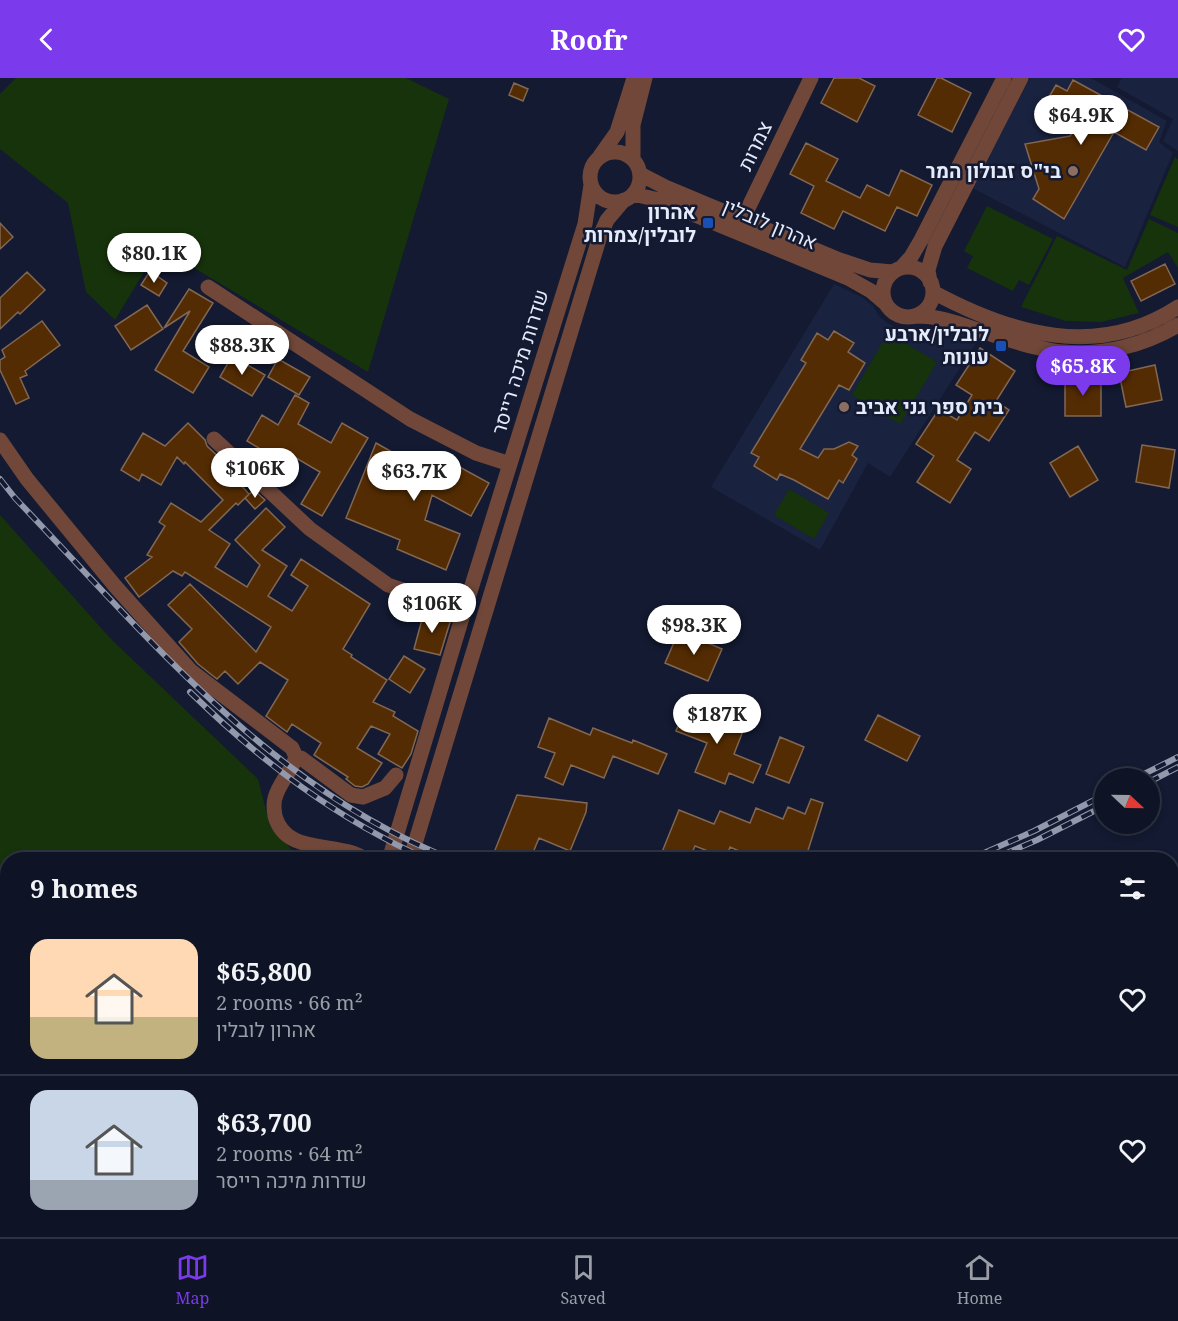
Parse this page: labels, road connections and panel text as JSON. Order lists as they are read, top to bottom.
{
  "streets": {
    "street": ["צמרות", "אהרון לובלין", "שדרות מיכה רייסר"]
  },
  "crossings": [
    ["צמרות", "אהרון לובלין"],
    ["אהרון לובלין", "שדרות מיכה רייסר"]
  ],
  "places": {
    "other": ["בי\"ס זבולון המר", "בית ספר גני אביב"],
    "transit": ["אהרון לובלין/צמרות", "לובלין/ארבע עונות"]
  },
  "north": "right",
  "page": {
    "header": "Roofr",
    "price": [
      "$64.9K",
      "$80.1K",
      "$88.3K",
      "$65.8K",
      "$106K",
      "$63.7K",
      "$106K",
      "$98.3K",
      "$187K"
    ],
    "heading": "9 homes",
    "list": [
      {
        "name": "$65,800",
        "note": "2 rooms · 66 m² · אהרון לובלין"
      },
      {
        "name": "$63,700",
        "note": "2 rooms · 64 m² · שדרות מיכה רייסר"
      }
    ],
    "tabs": ["Map", "Saved", "Home"]
  }
}
